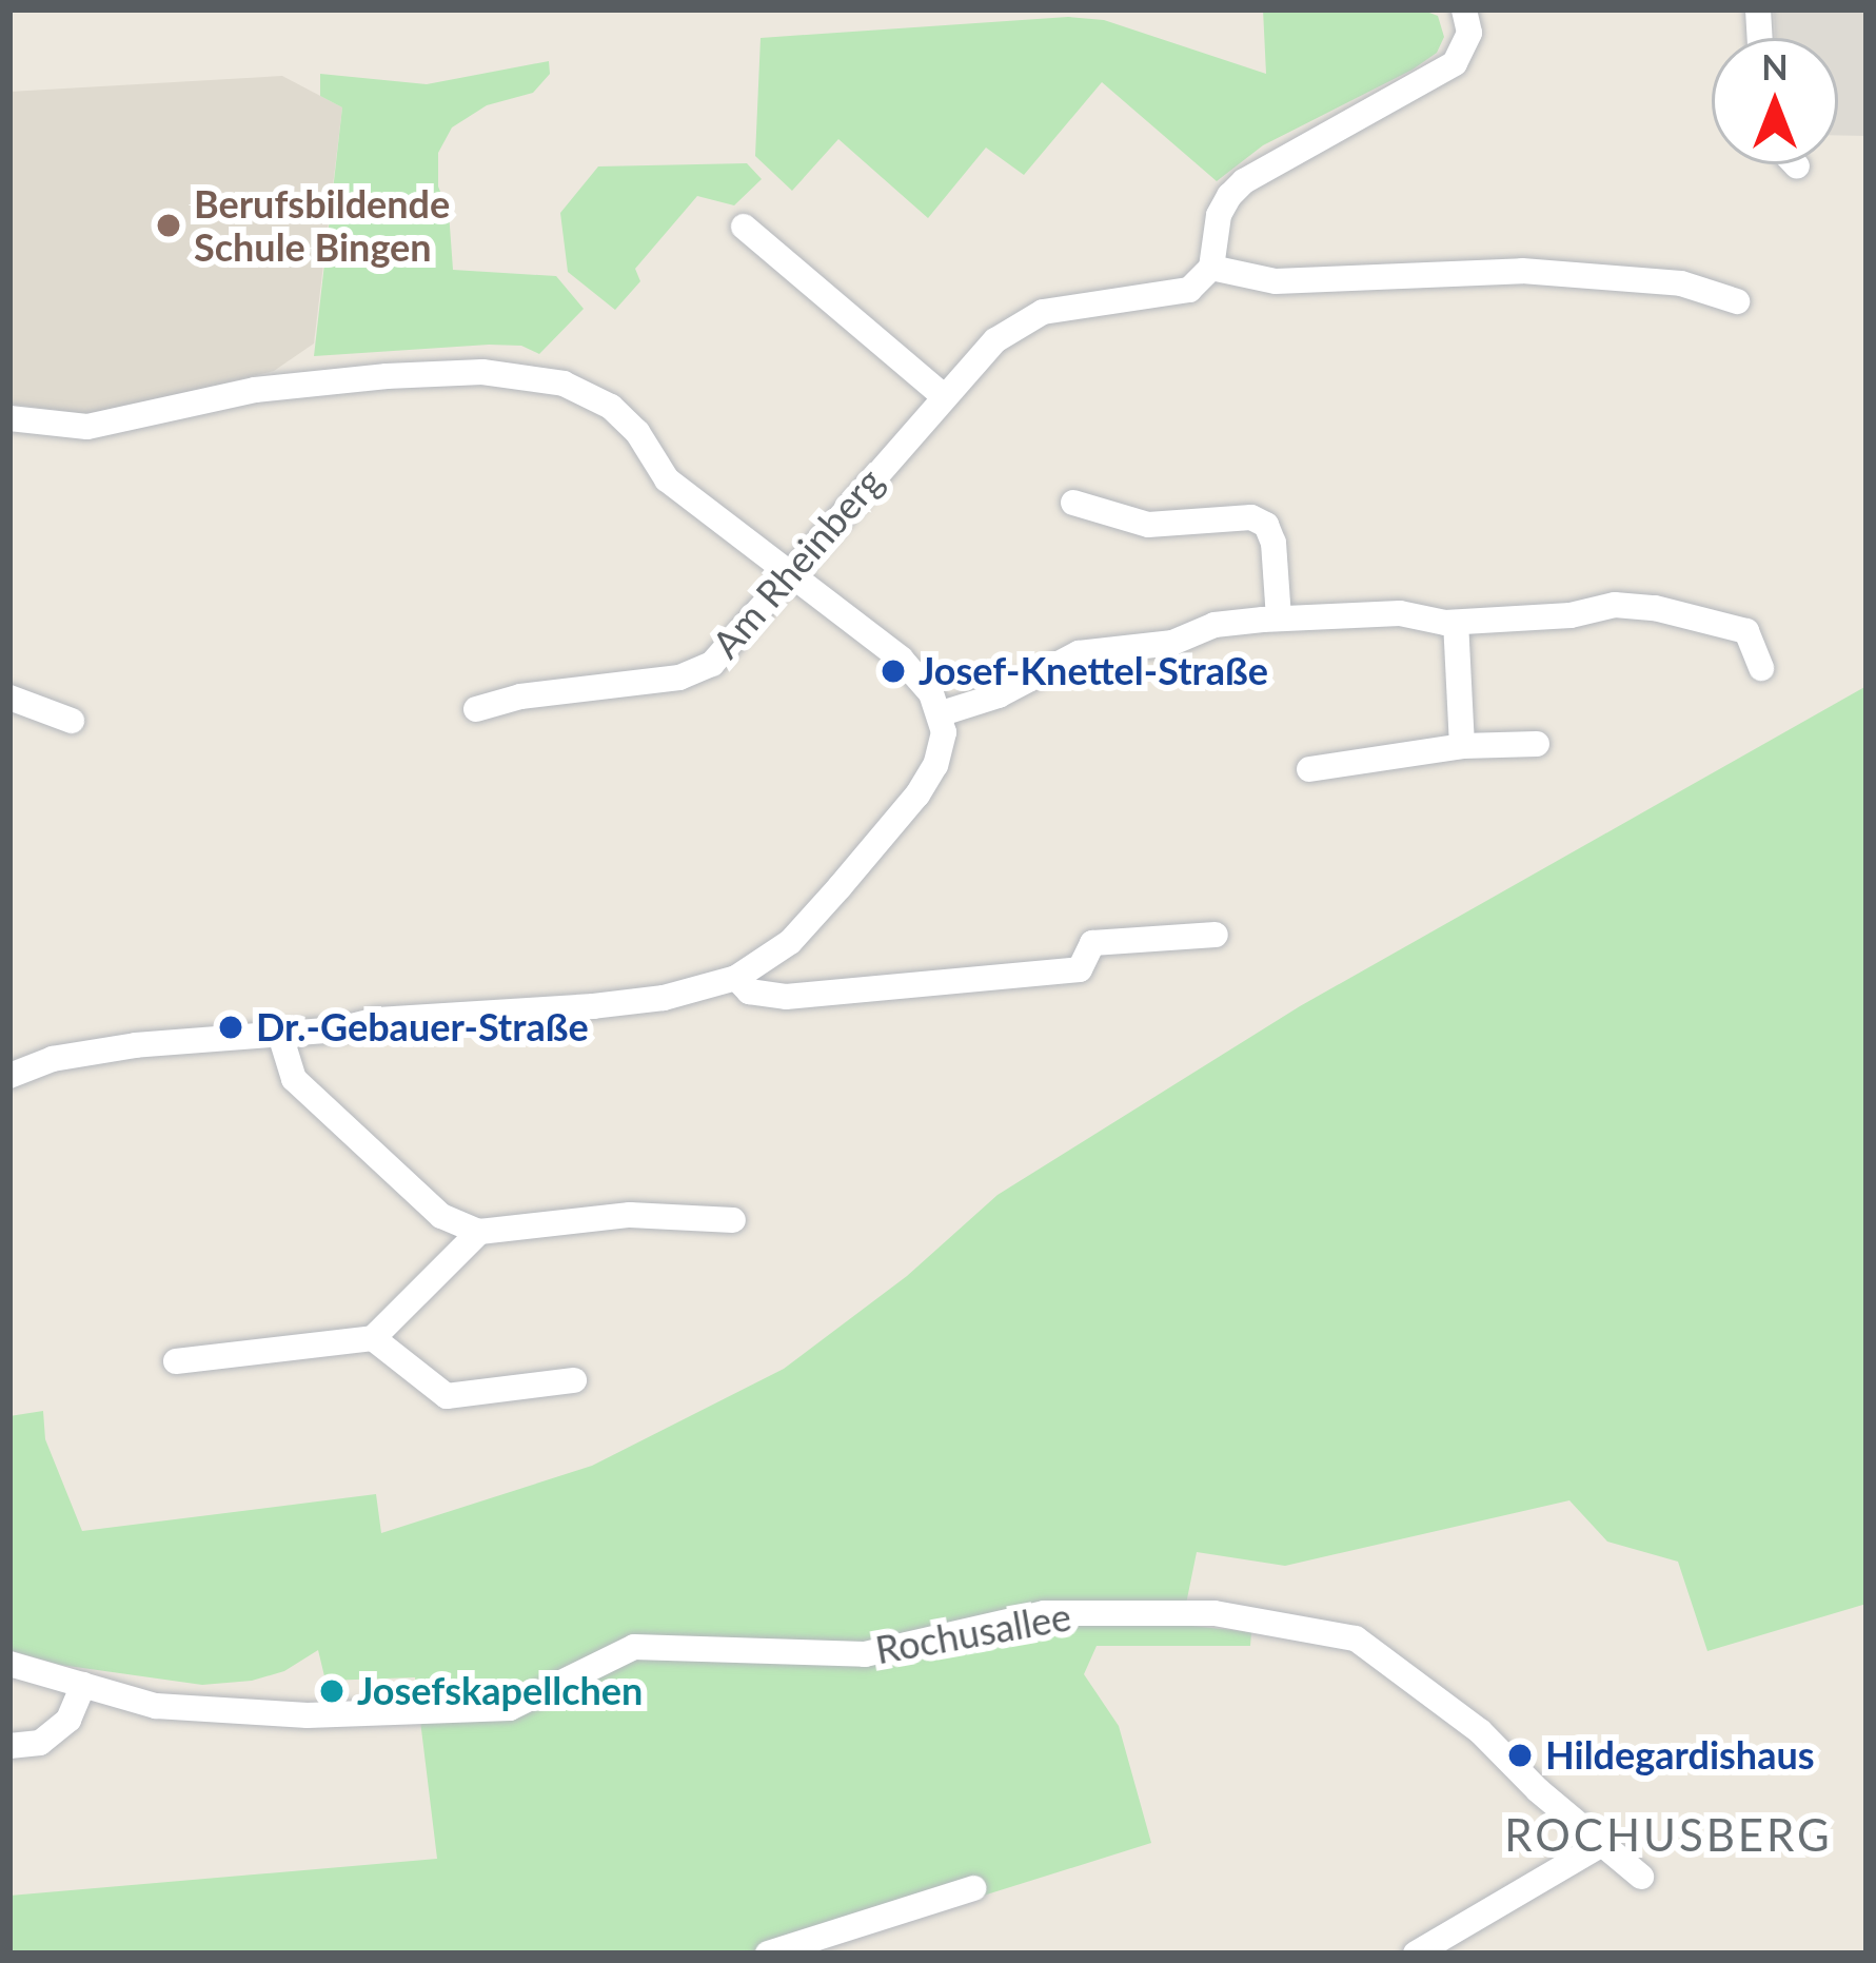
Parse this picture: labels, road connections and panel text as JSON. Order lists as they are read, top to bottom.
{
  "streets": {
    "street": ["Am Rheinberg", "Rochusallee"]
  },
  "districts": ["ROCHUSBERG"],
  "places": [
    "Berufsbildende Schule Bingen",
    "Josef-Knettel-Straße",
    "Dr.-Gebauer-Straße",
    "Josefskapellchen",
    "Hildegardishaus"
  ],
  "north": "top"
}
